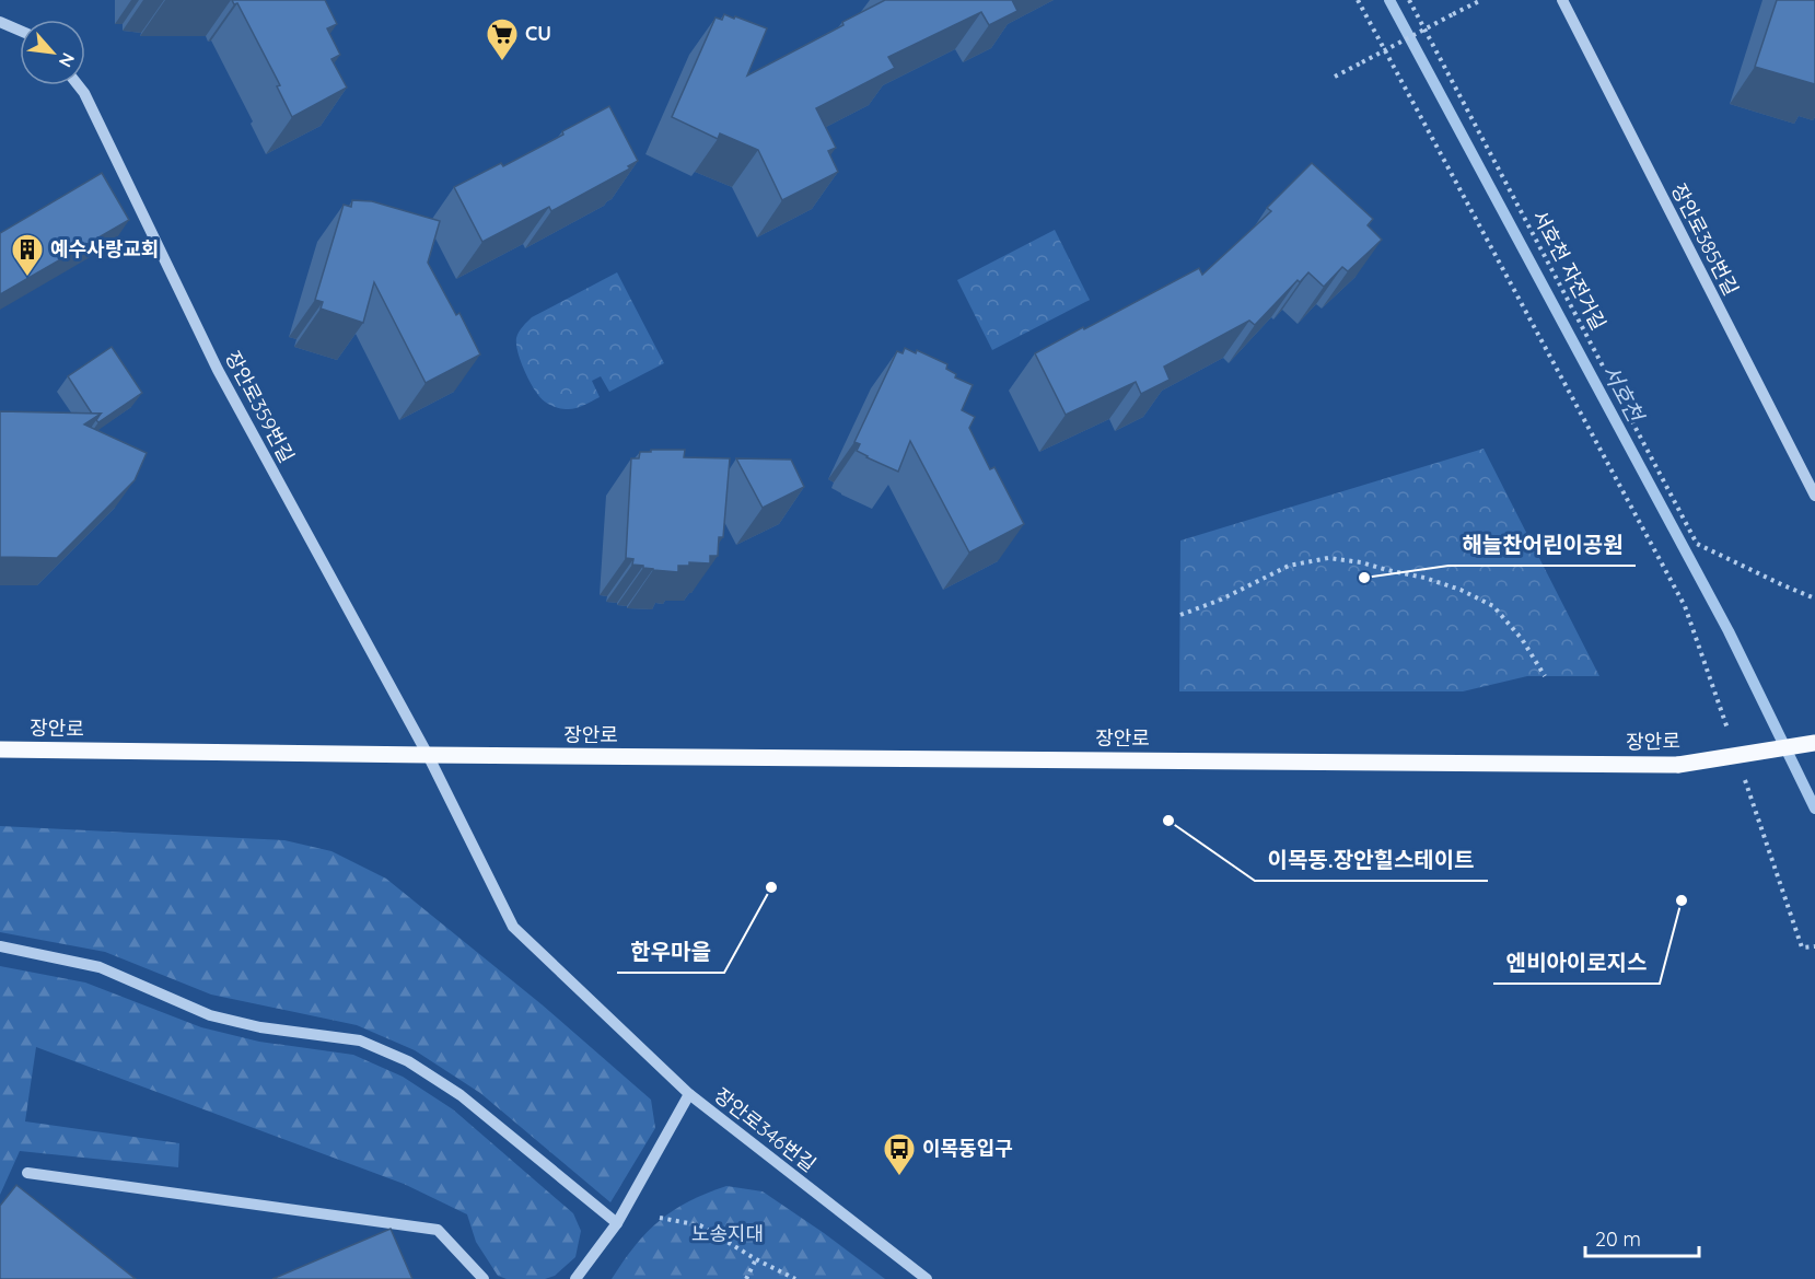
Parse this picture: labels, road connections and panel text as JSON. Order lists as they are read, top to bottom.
{
  "streets": {
    "main road": ["장안로"],
    "street": ["장안로385번길", "장안로359번길", "장안로346번길"],
    "path": ["서호천 자전거길"]
  },
  "crossings": [
    ["장안로359번길", "장안로"]
  ],
  "water": ["서호천"],
  "parks": ["노송지대"],
  "places": {
    "supermarket": ["CU"],
    "building": ["예수사랑교회"],
    "other": [
      "해늘찬어린이공원",
      "이목동.장안힐스테이트",
      "한우마을",
      "엔비아이로지스"
    ],
    "bus stop": ["이목동입구"]
  },
  "scale_bar": "20 m",
  "north": "bottom right"
}
